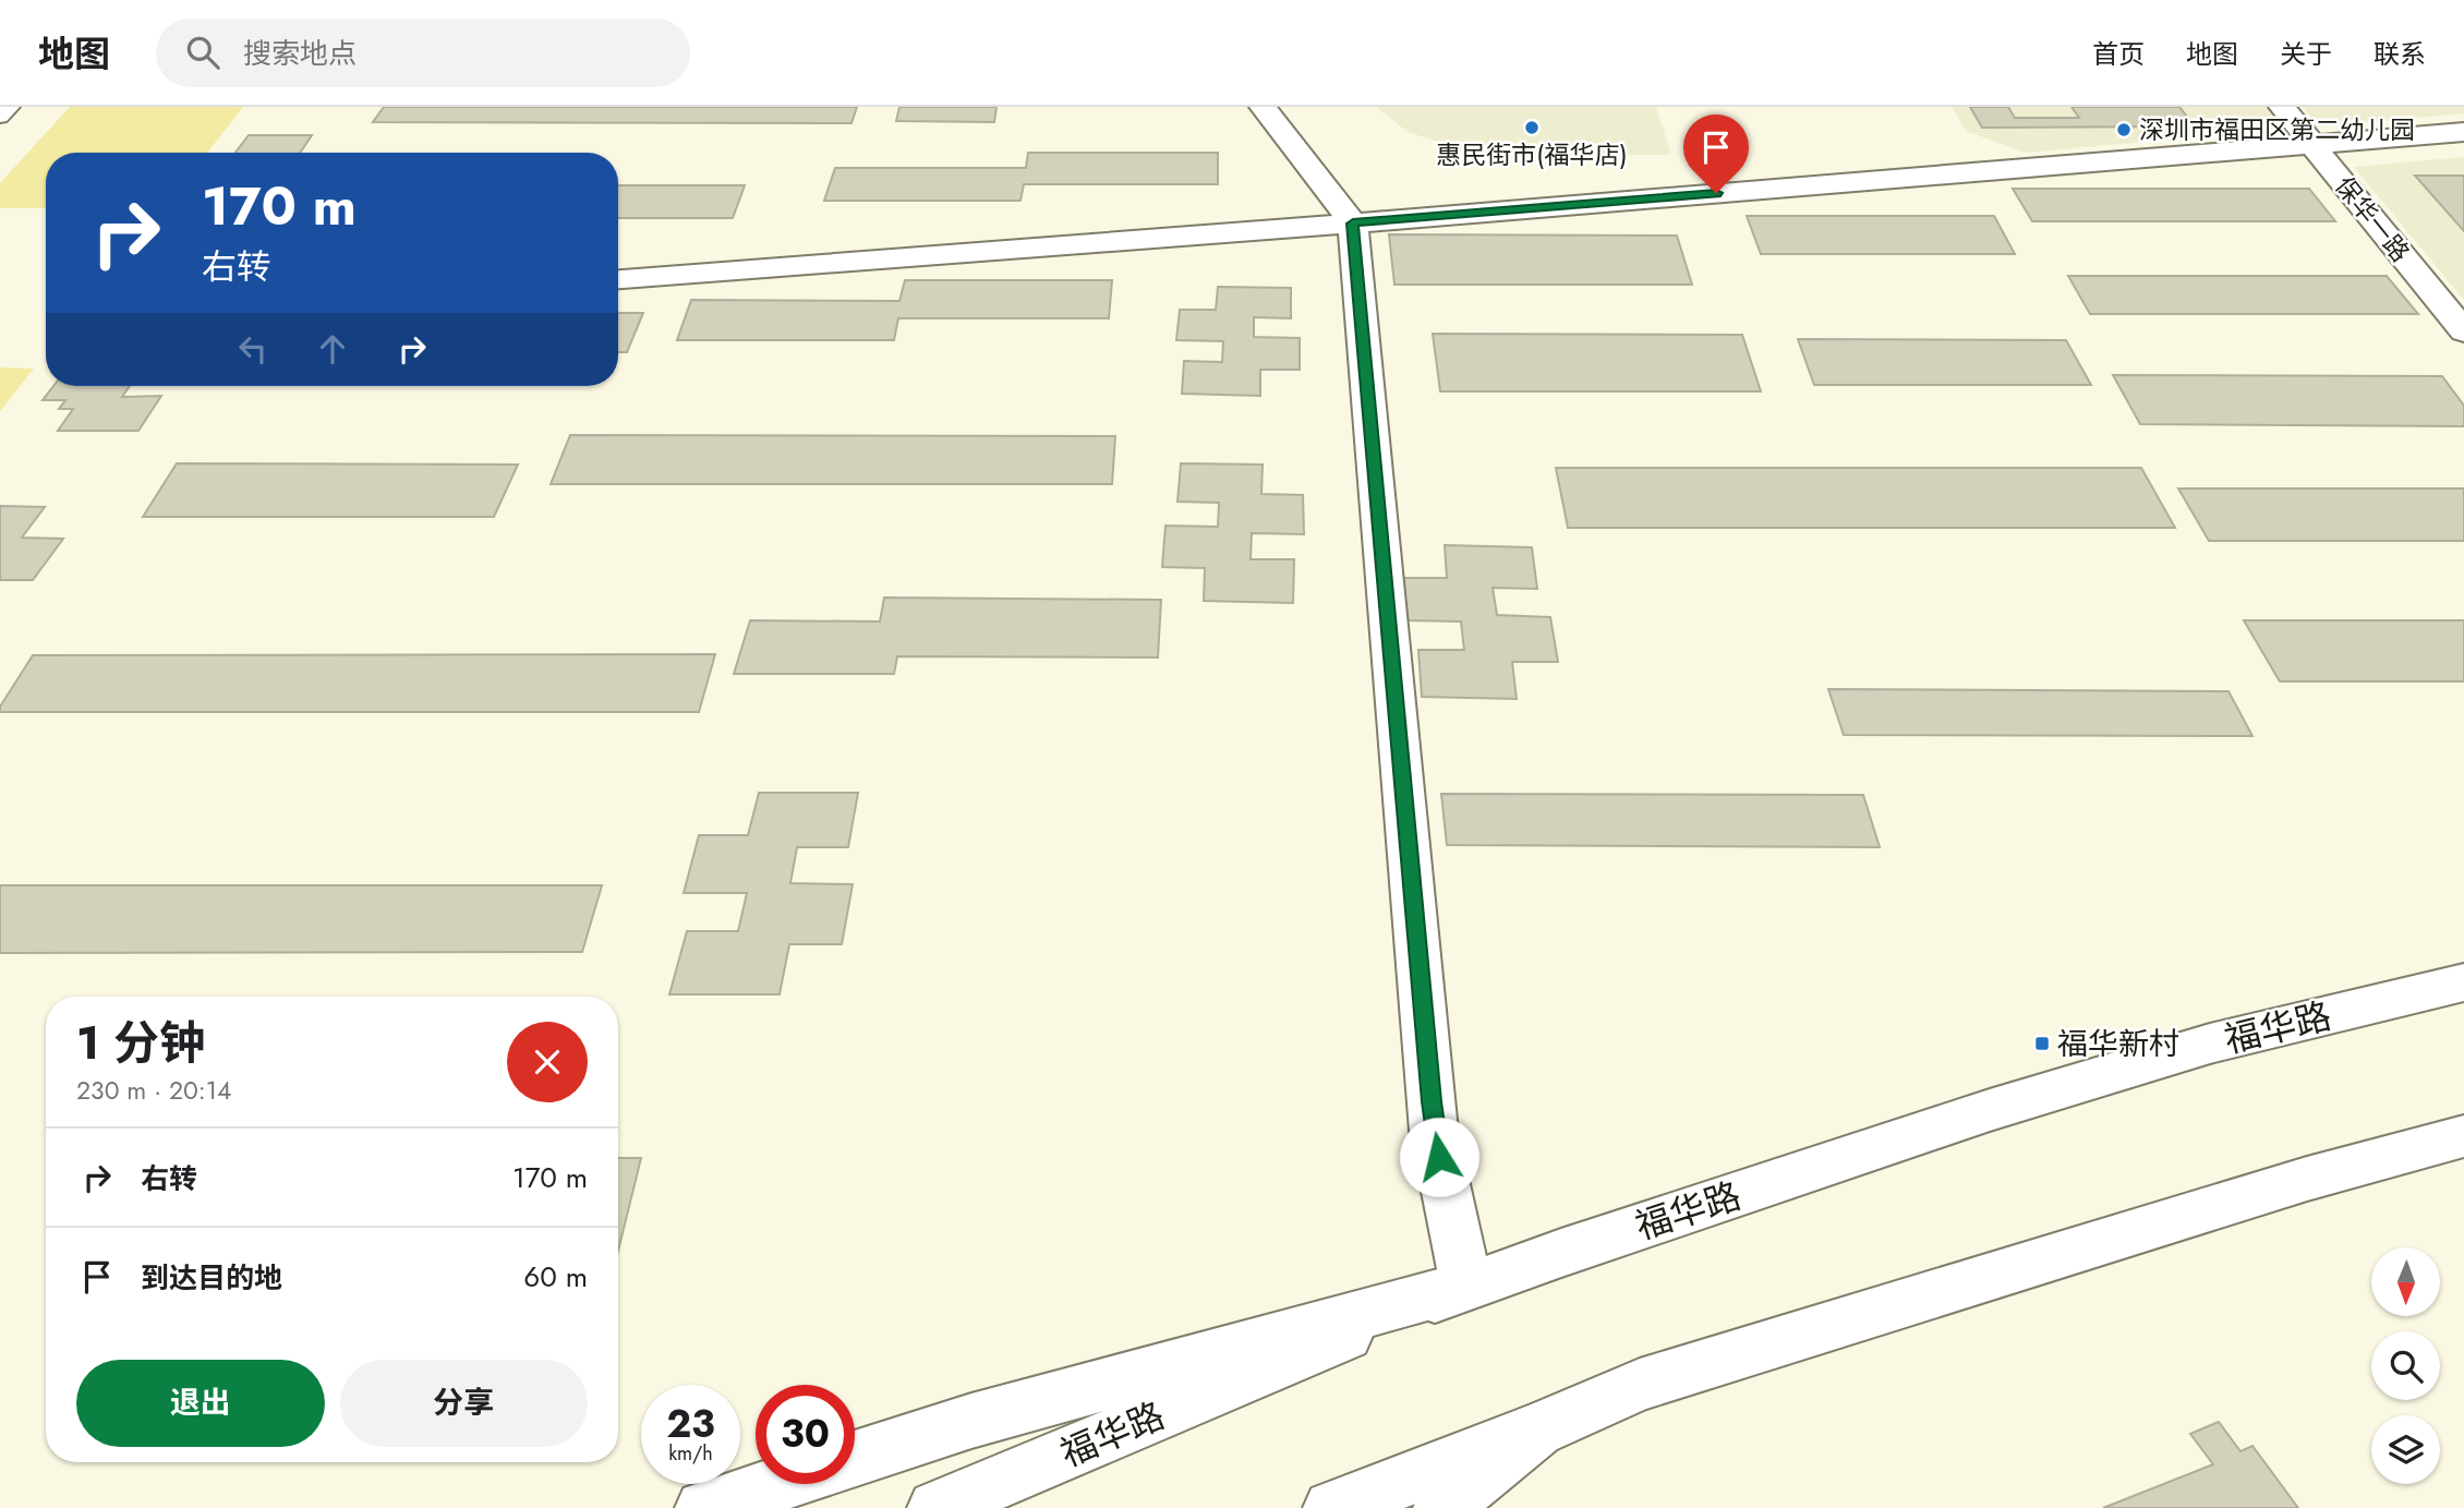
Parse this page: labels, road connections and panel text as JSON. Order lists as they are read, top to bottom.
{
  "streets": {
    "main road": ["保华一路", "福华路"]
  },
  "places": {
    "other": ["惠民街市(福华店)", "深圳市福田区第二幼儿园"],
    "transit": ["福华新村"]
  },
  "north": "bottom",
  "page": {
    "header": "地图",
    "search": "搜索地点",
    "nav": [
      "首页",
      "地图",
      "关于",
      "联系"
    ],
    "turn": ["170 m", "右转"],
    "heading": ["1 分钟", "230 m · 20:14"],
    "list": [
      {
        "name": "右转",
        "value": "170 m"
      },
      {
        "name": "到达目的地",
        "value": "60 m"
      }
    ],
    "buttons": ["退出", "分享"],
    "speed": "23 km/h",
    "limit": "30"
  }
}
